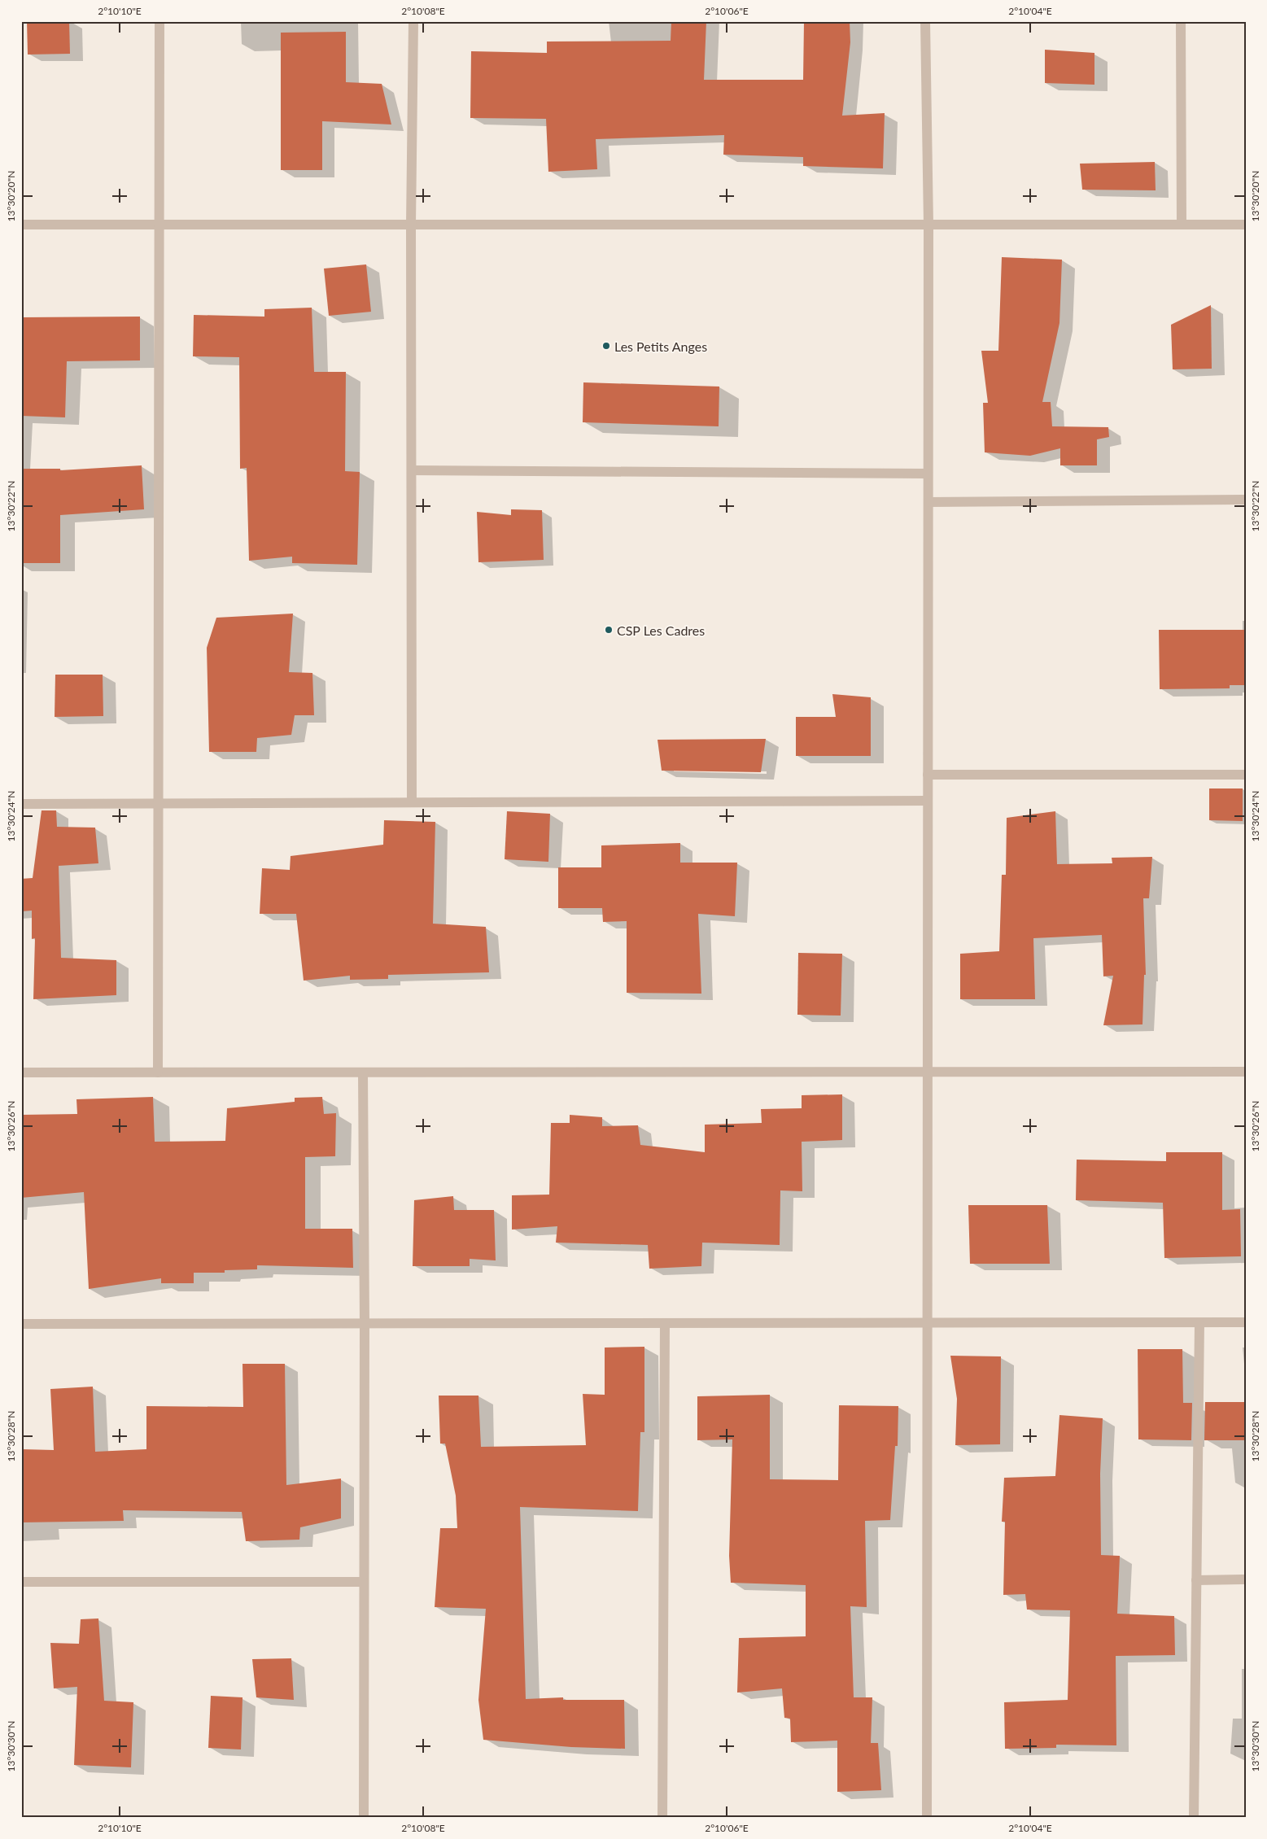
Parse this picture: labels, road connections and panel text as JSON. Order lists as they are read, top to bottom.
{
  "places": ["Les Petits Anges", "CSP Les Cadres"],
  "coordinates": [
    "2°10'10\"E",
    "2°10'08\"E",
    "2°10'06\"E",
    "2°10'04\"E",
    "13°30'20\"N",
    "13°30'22\"N",
    "13°30'24\"N",
    "13°30'26\"N",
    "13°30'28\"N",
    "13°30'30\"N"
  ]
}
